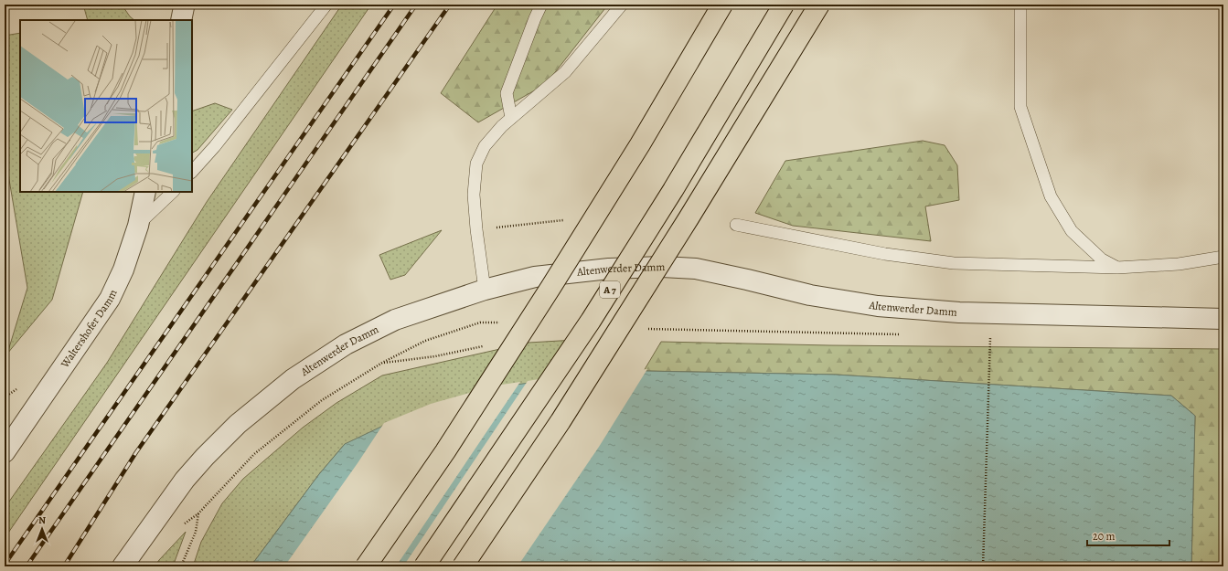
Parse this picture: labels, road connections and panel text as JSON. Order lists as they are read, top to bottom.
{
  "streets": {
    "highway": ["A 7"],
    "street": ["Altenwerder Damm", "Waltershofer Damm"]
  },
  "scale_bar": "20 m",
  "north": "top"
}
